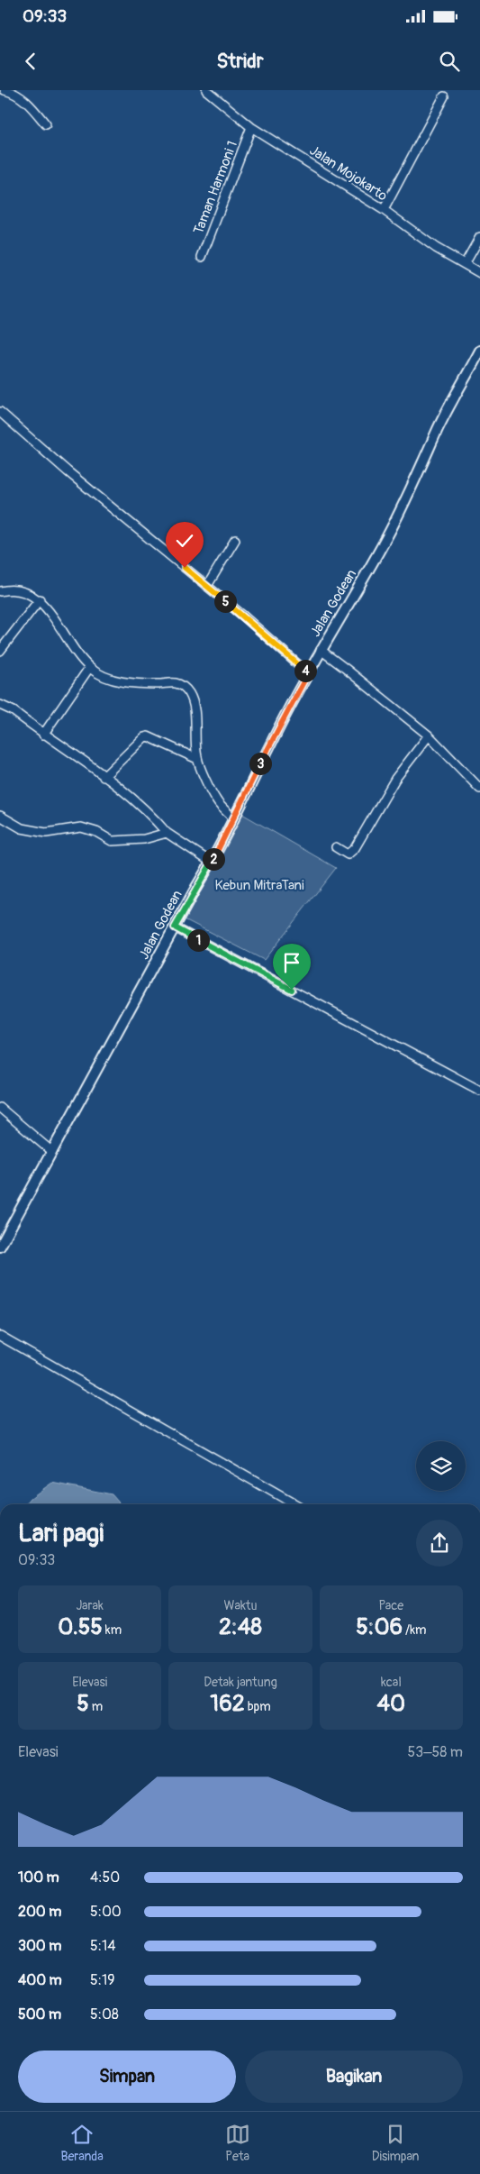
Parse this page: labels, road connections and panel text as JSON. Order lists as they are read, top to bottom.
{
  "streets": {
    "main road": ["Jalan Godean"],
    "street": ["Jalan Mojokarto", "Taman Harmoni 1"]
  },
  "crossings": [
    ["Jalan Mojokarto", "Taman Harmoni 1"]
  ],
  "parks": ["Kebun MitraTani"],
  "page": {
    "status": "09:33",
    "header": "Stridr",
    "pins": [
      "5",
      "4",
      "3",
      "2",
      "1"
    ],
    "heading": ["Lari pagi", "09:33"],
    "stats": [
      ["Jarak", "0.55 km"],
      ["Waktu", "2:48"],
      ["Pace", "5:06 /km"],
      ["Elevasi", "5 m"],
      ["Detak jantung", "162 bpm"],
      ["kcal", "40"]
    ],
    "chart": ["Elevasi", "53–58 m"],
    "list": [
      {
        "name": "100 m",
        "note": "4:50"
      },
      {
        "name": "200 m",
        "note": "5:00"
      },
      {
        "name": "300 m",
        "note": "5:14"
      },
      {
        "name": "400 m",
        "note": "5:19"
      },
      {
        "name": "500 m",
        "note": "5:08"
      }
    ],
    "buttons": ["Simpan", "Bagikan"],
    "tabs": ["Beranda", "Peta", "Disimpan"]
  }
}
